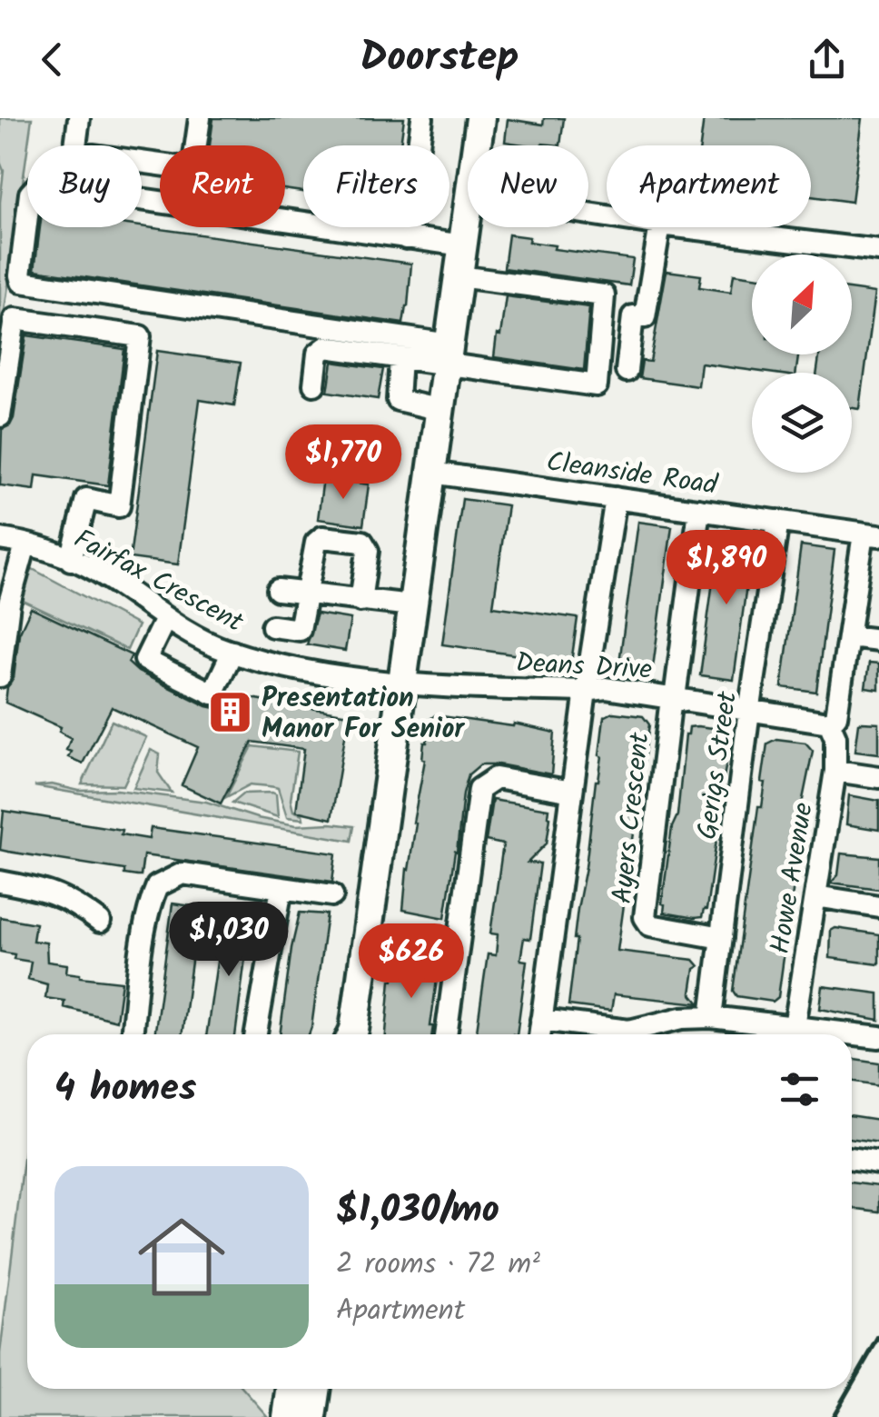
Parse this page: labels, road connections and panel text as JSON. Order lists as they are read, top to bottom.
{
  "streets": {
    "street": [
      "Cleanside Road",
      "Fairfax Crescent",
      "Deans Drive",
      "Gerigs Street",
      "Ayers Crescent",
      "Howe Avenue"
    ]
  },
  "crossings": [
    ["Cleanside Road", "Gerigs Street"],
    ["Cleanside Road", "Ayers Crescent"],
    ["Cleanside Road", "Howe Avenue"],
    ["Fairfax Crescent", "Deans Drive"],
    ["Deans Drive", "Gerigs Street"],
    ["Deans Drive", "Ayers Crescent"],
    ["Deans Drive", "Howe Avenue"],
    ["Gerigs Street", "Ayers Crescent"]
  ],
  "places": {
    "building": ["Presentation Manor For Senior"]
  },
  "north": "top right",
  "page": {
    "header": "Doorstep",
    "chip": [
      "Buy",
      "Rent",
      "Filters",
      "New",
      "Apartment"
    ],
    "price": [
      "$1,770",
      "$1,890",
      "$1,030",
      "$626"
    ],
    "heading": "4 homes",
    "list": [
      {
        "name": "$1,030/mo",
        "note": "2 rooms · 72 m² · Apartment"
      }
    ]
  }
}
